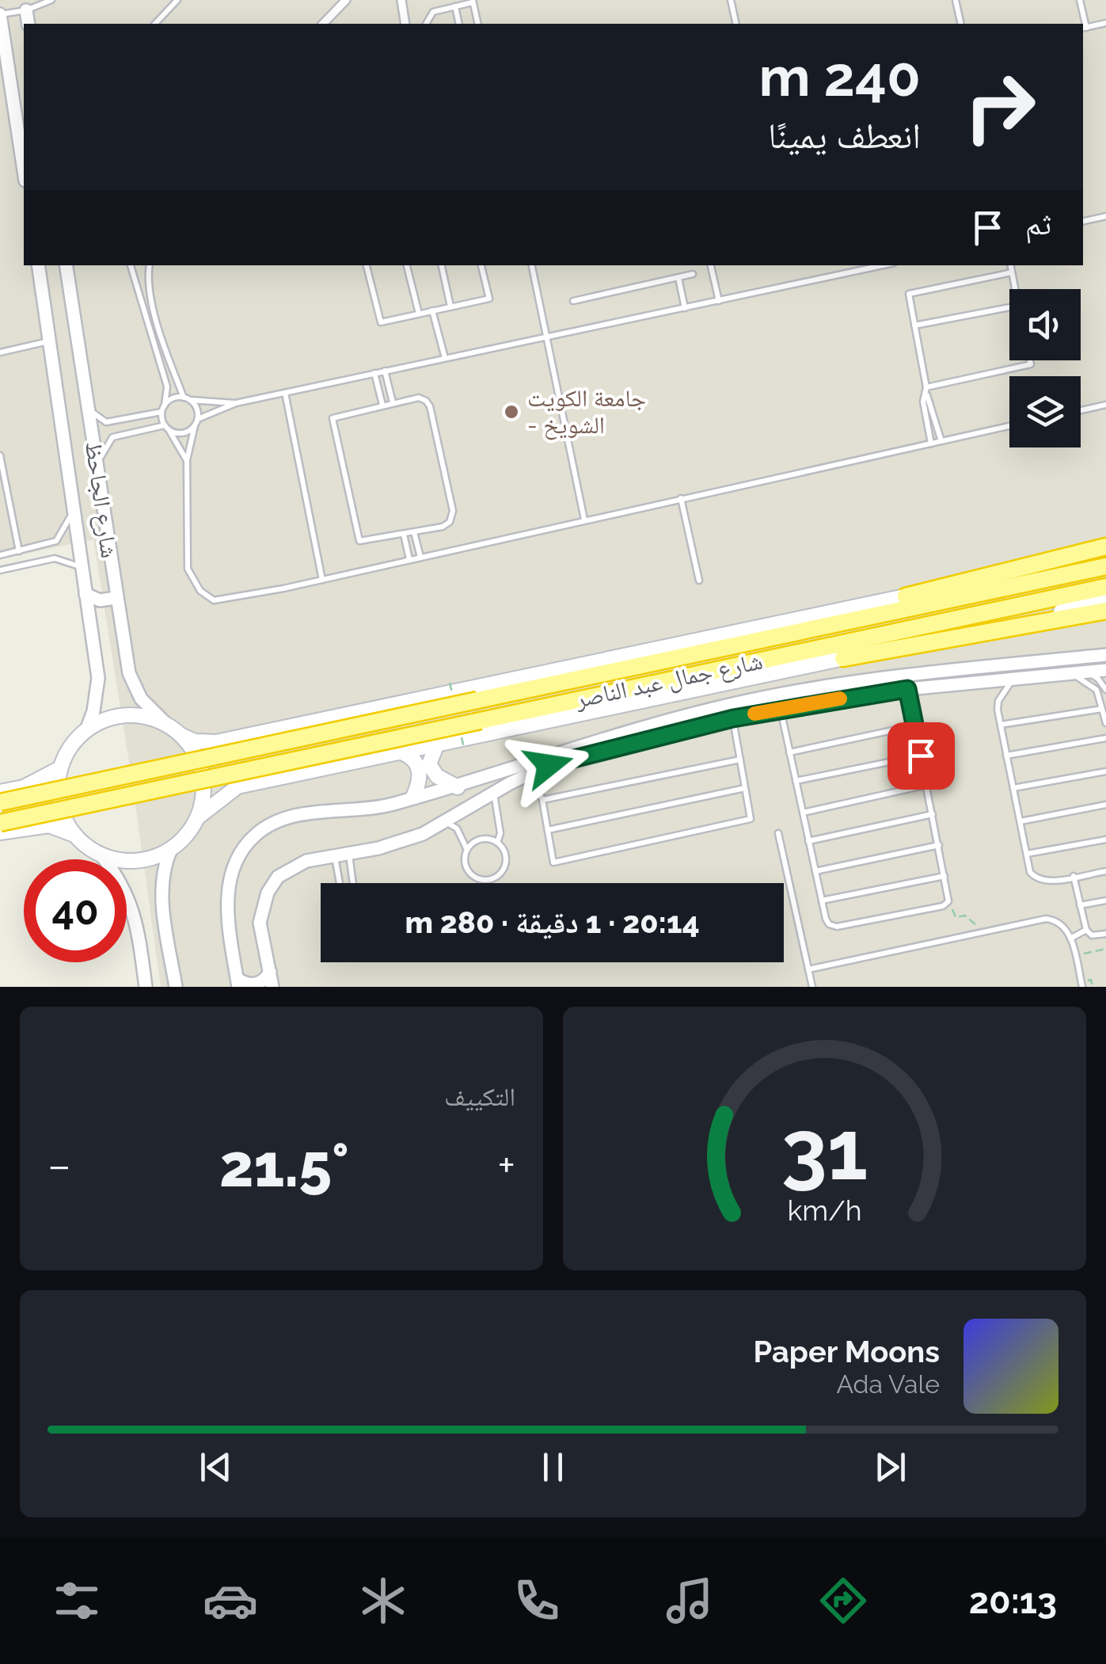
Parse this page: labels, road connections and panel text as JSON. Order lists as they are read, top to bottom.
{
  "streets": {
    "highway": ["شارع جمال عبد الناصر"],
    "street": ["شارع الجاحظ"]
  },
  "places": ["جامعة الكويت - الشويخ"],
  "page": {
    "turn": ["240 m", "انعطف يمينًا"],
    "then": "ثم",
    "limit": "40",
    "trip": "20:14 · 1 دقيقة · 280 m",
    "tile": "التكييف",
    "heat": ["−", "21.5°", "+"],
    "song": ["Paper Moons", "Ada Vale"],
    "tabs": "20:13",
    "gauge": ["31", "km/h"]
  }
}
